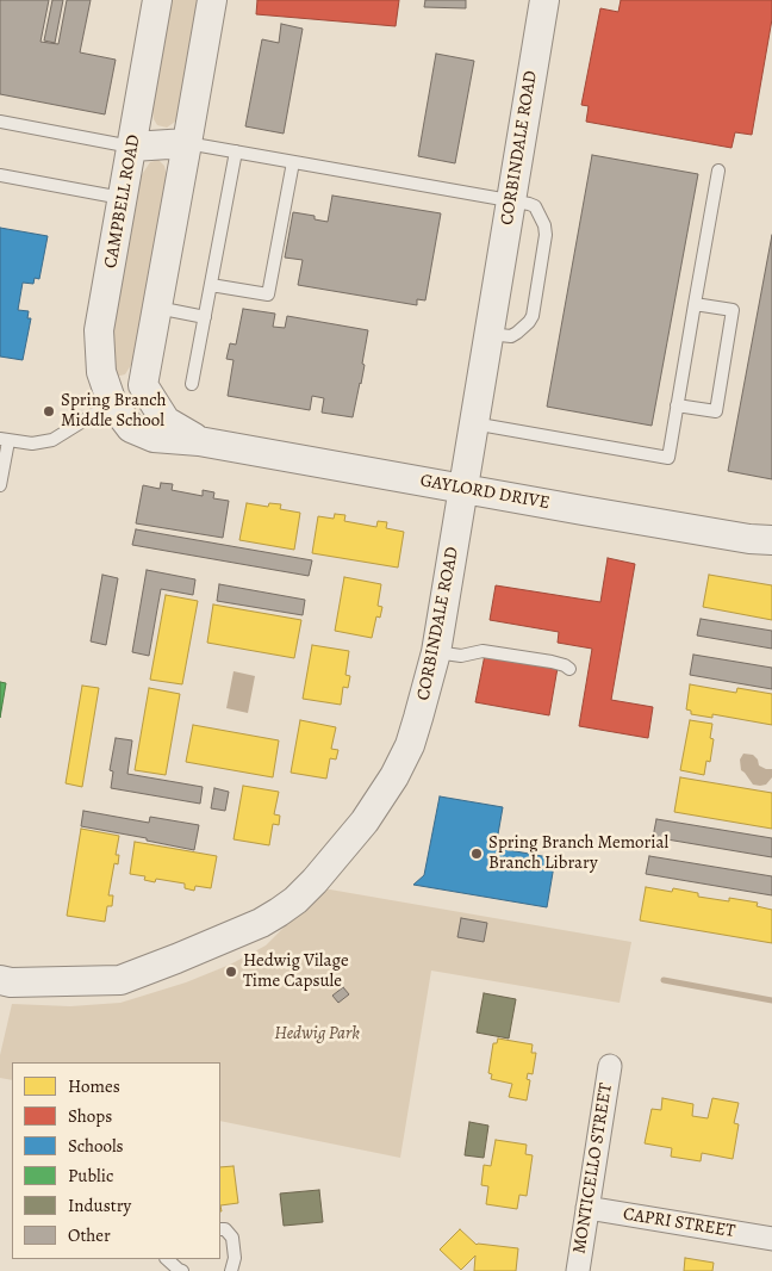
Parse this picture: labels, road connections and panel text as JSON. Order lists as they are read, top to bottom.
{
  "streets": {
    "street": [
      "CORBINDALE ROAD",
      "CAMPBELL ROAD",
      "GAYLORD DRIVE",
      "MONTICELLO STREET",
      "CAPRI STREET"
    ]
  },
  "crossings": [
    ["CORBINDALE ROAD", "GAYLORD DRIVE"],
    ["CAMPBELL ROAD", "GAYLORD DRIVE"],
    ["MONTICELLO STREET", "CAPRI STREET"]
  ],
  "parks": ["Hedwig Park"],
  "places": ["Spring Branch Middle School", "Spring Branch Memorial Branch Library", "Hedwig Vilage Time Capsule"],
  "legend": [
    "Homes",
    "Shops",
    "Schools",
    "Public",
    "Industry",
    "Other"
  ]
}
